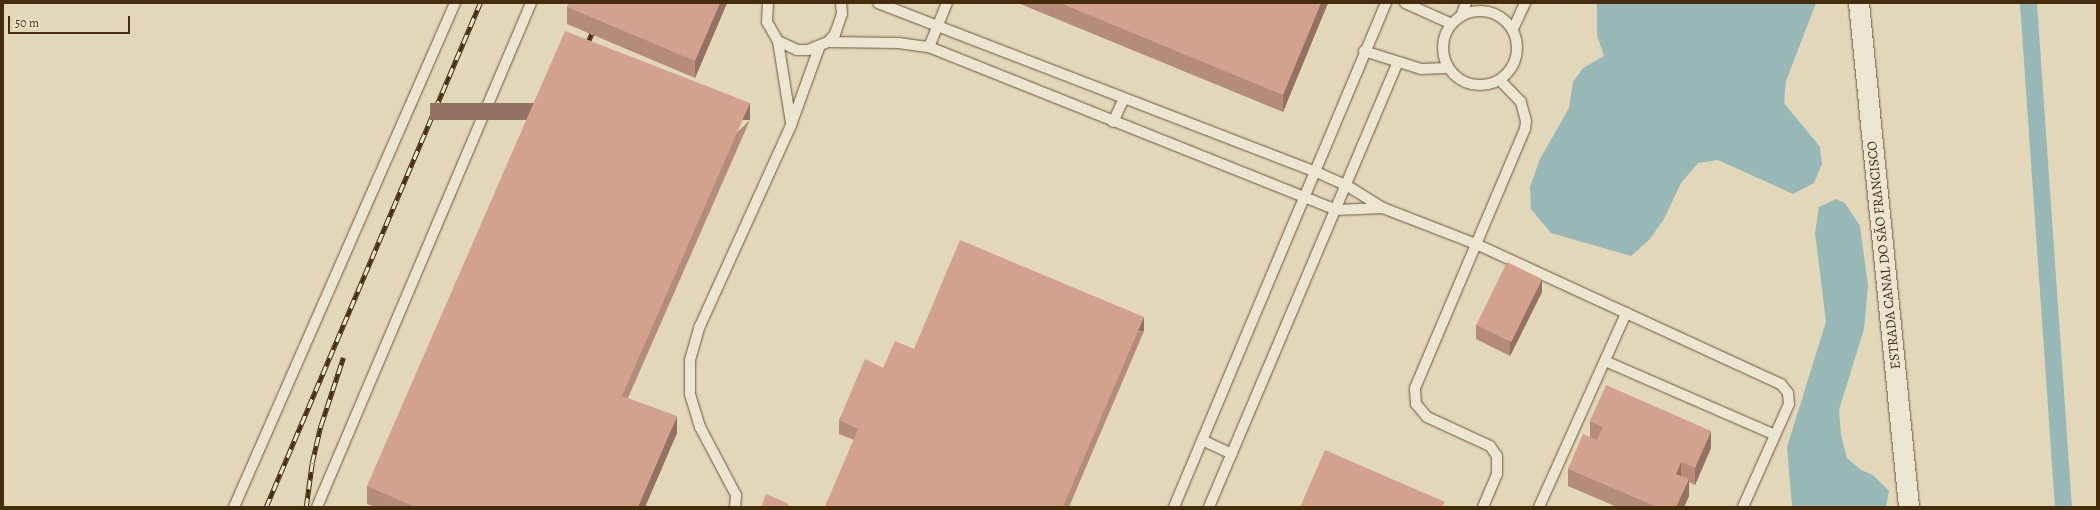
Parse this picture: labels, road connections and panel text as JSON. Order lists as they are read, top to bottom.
{
  "streets": {
    "street": ["ESTRADA CANAL DO SÃO FRANCISCO"]
  },
  "scale_bar": "50 m"
}
